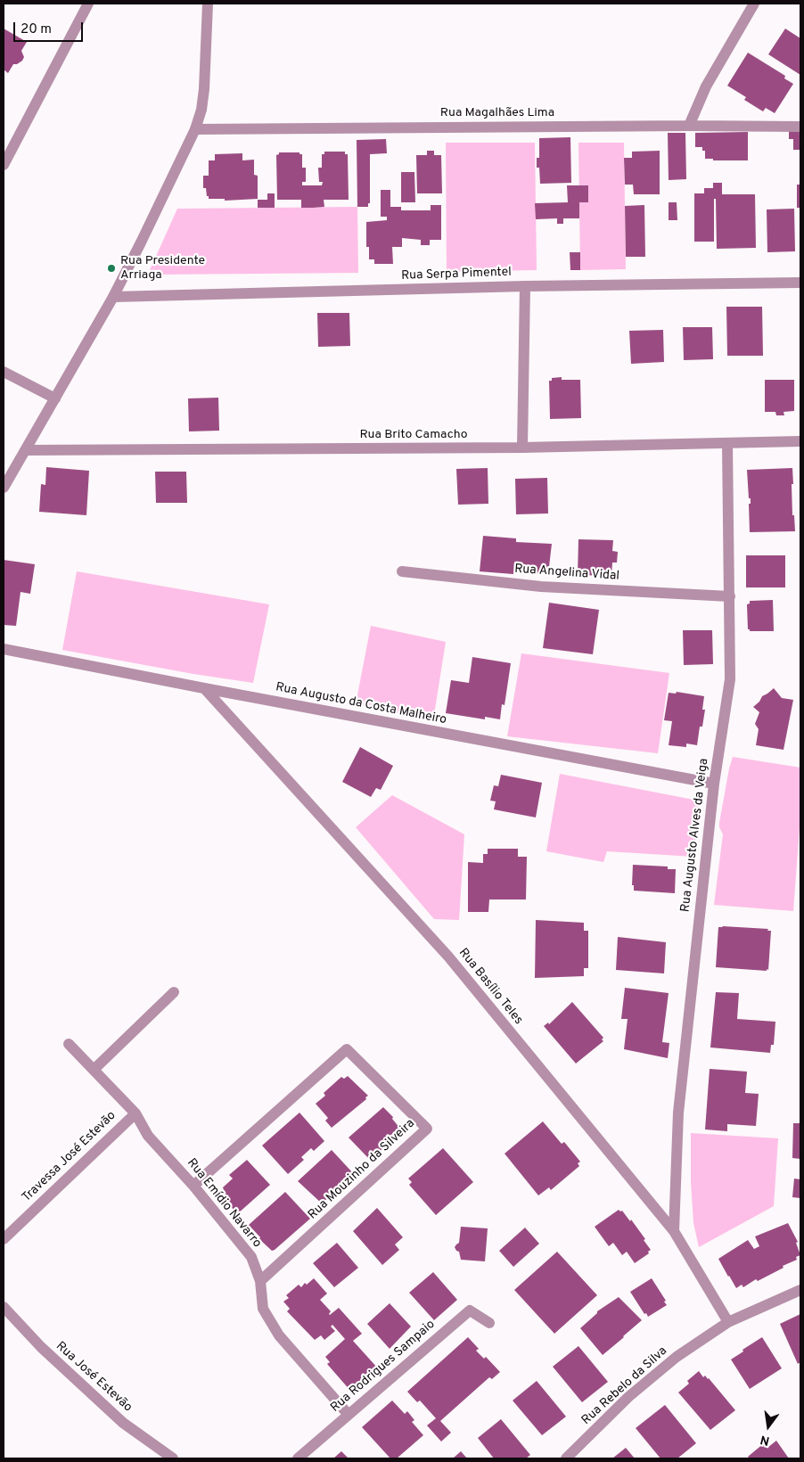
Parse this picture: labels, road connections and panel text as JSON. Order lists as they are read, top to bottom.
{
  "streets": {
    "street": [
      "Rua Magalhães Lima",
      "Rua Serpa Pimentel",
      "Rua Brito Camacho",
      "Rua Angelina Vidal",
      "Rua Augusto da Costa Malheiro",
      "Rua Augusto Alves da Veiga",
      "Rua Basílio Teles",
      "Travessa José Estevão",
      "Rua Mouzinho da Silveira",
      "Rua Emídio Navarro",
      "Rua Rodrigues Sampaio",
      "Rua José Estevão",
      "Rua Rebelo da Silva"
    ]
  },
  "crossings": [
    ["Rua Brito Camacho", "Rua Augusto Alves da Veiga"],
    ["Rua Angelina Vidal", "Rua Augusto Alves da Veiga"],
    ["Rua Augusto da Costa Malheiro", "Rua Augusto Alves da Veiga"],
    ["Rua Augusto da Costa Malheiro", "Rua Basílio Teles"],
    ["Rua Augusto Alves da Veiga", "Rua Basílio Teles"],
    ["Rua Basílio Teles", "Rua Rebelo da Silva"],
    ["Travessa José Estevão", "Rua Emídio Navarro"],
    ["Rua Mouzinho da Silveira", "Rua Emídio Navarro"],
    ["Rua Emídio Navarro", "Rua Rodrigues Sampaio"]
  ],
  "places": ["Rua Presidente Arriaga"],
  "scale_bar": "20 m",
  "north": "bottom"
}
